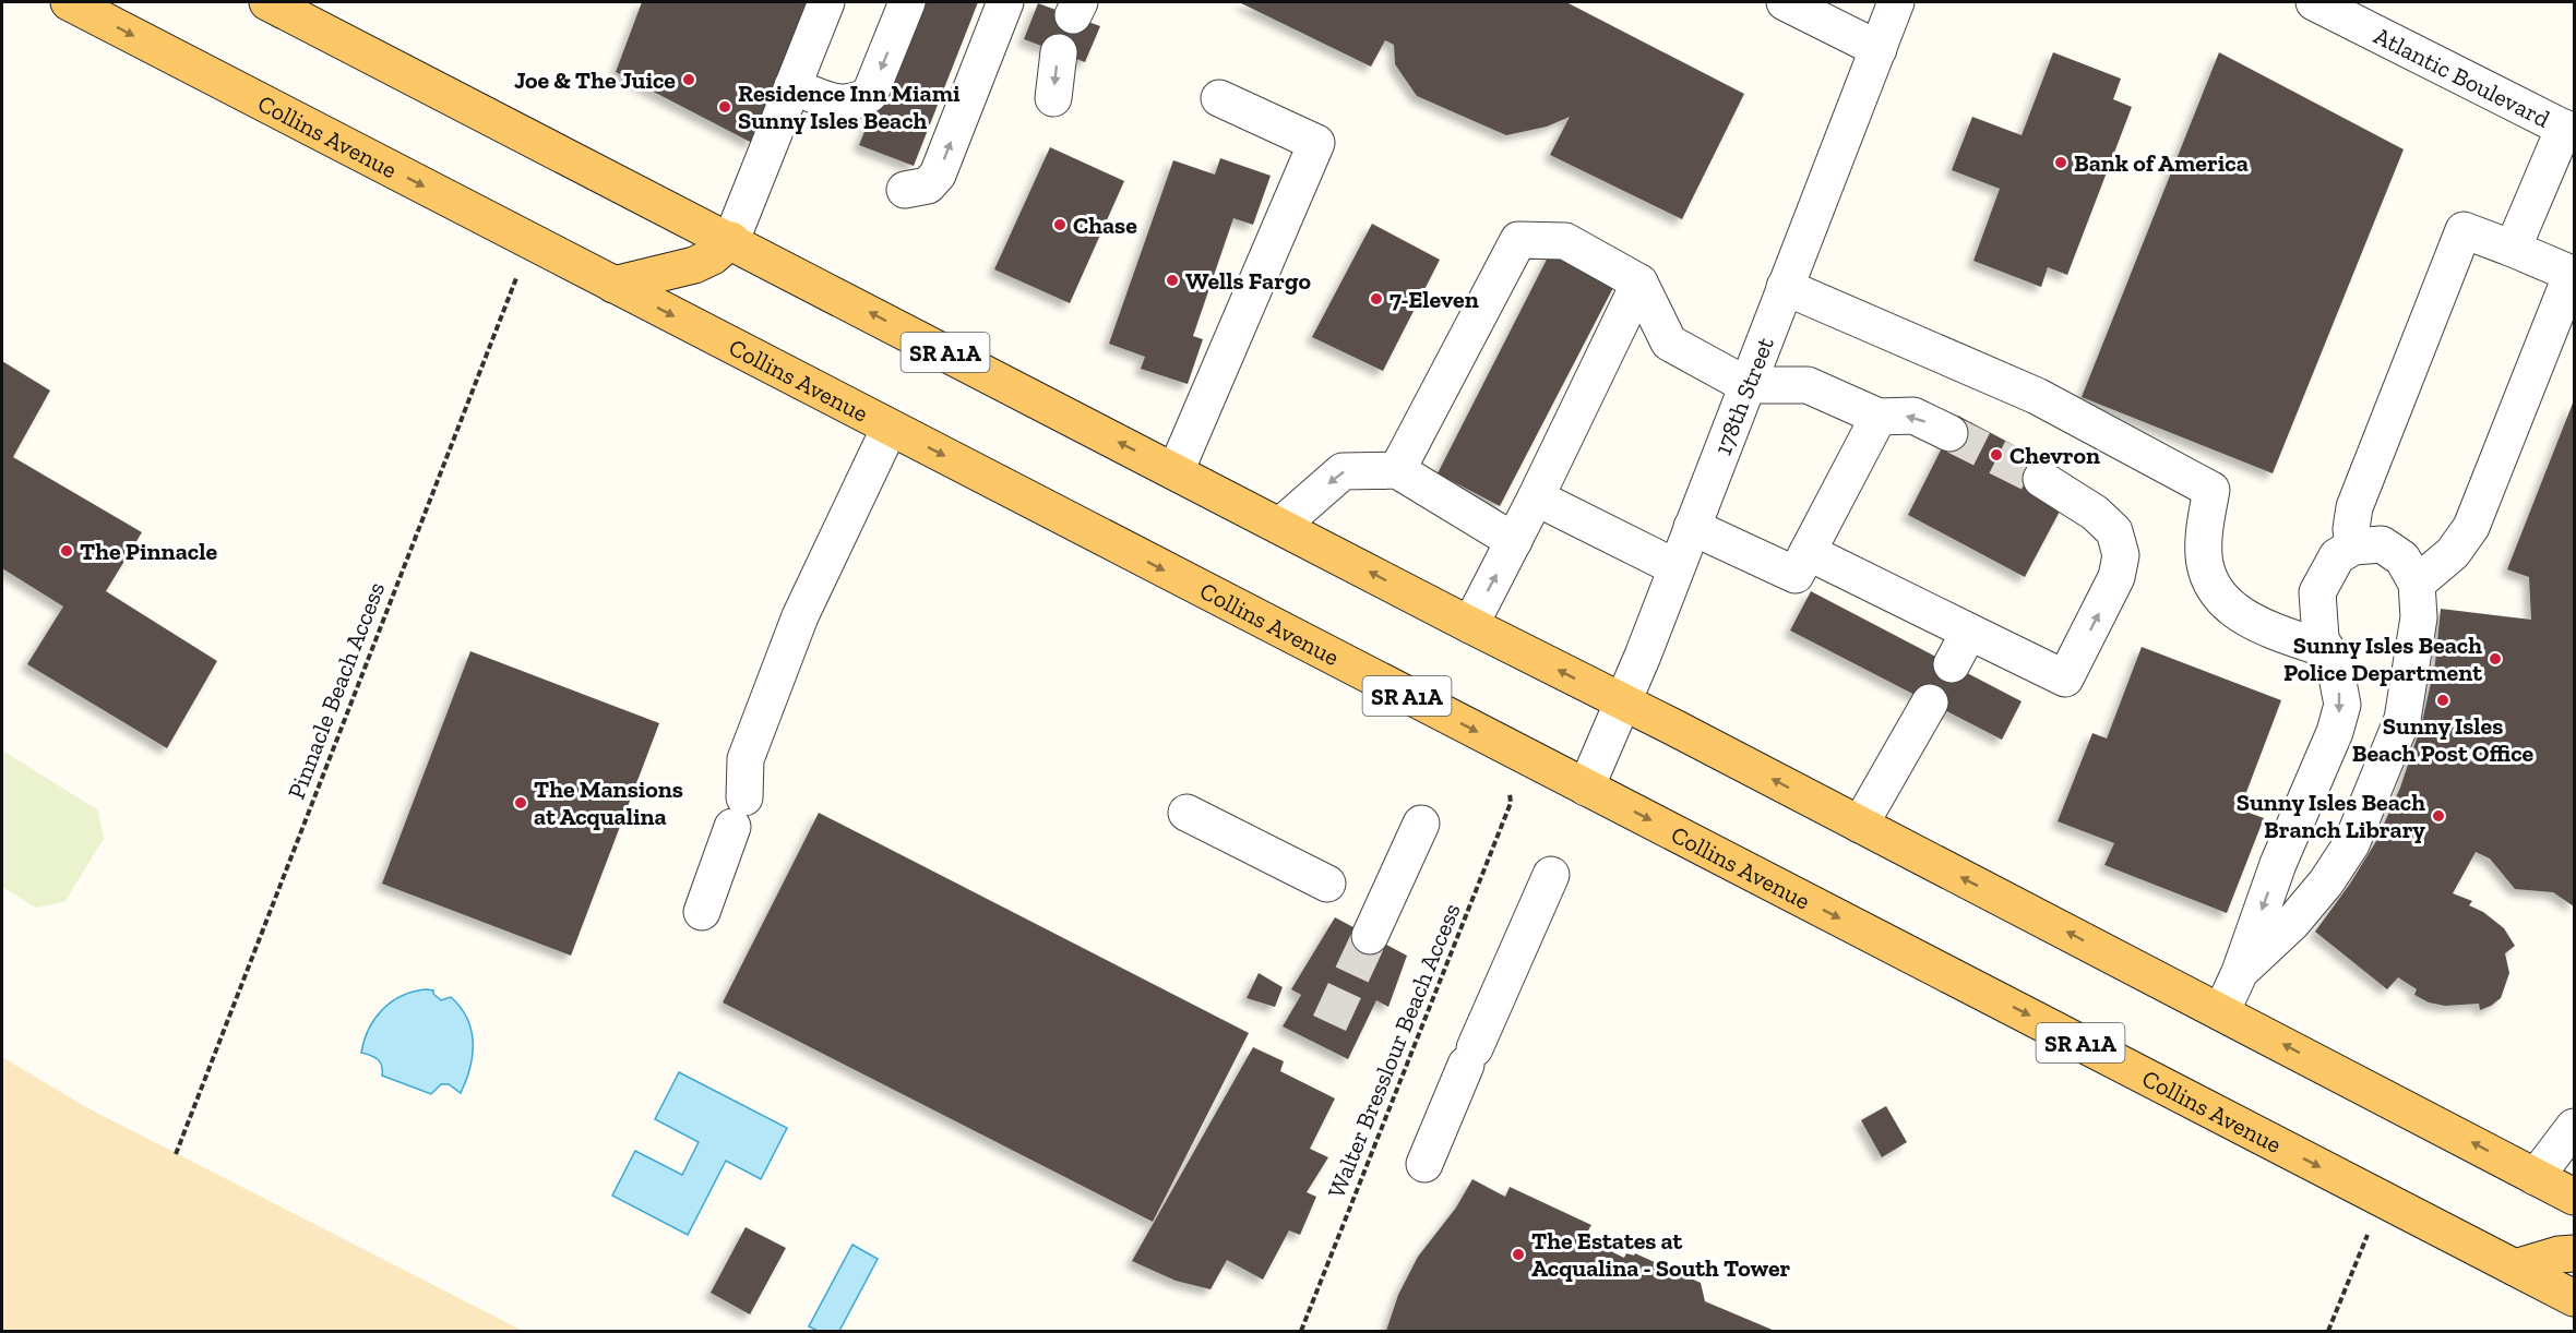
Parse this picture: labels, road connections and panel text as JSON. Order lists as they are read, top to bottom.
{
  "streets": {
    "main road": ["Collins Avenue", "SR A1A"],
    "street": ["Atlantic Boulevard", "178th Street"],
    "path": ["Pinnacle Beach Access", "Walter Bresslour Beach Access"]
  },
  "crossings": [
    ["Collins Avenue", "178th Street"],
    ["Collins Avenue", "Pinnacle Beach Access"],
    ["SR A1A", "178th Street"]
  ],
  "places": [
    "Joe & The Juice",
    "Residence Inn Miami Sunny Isles Beach",
    "Bank of America",
    "Chase",
    "Wells Fargo",
    "7-Eleven",
    "Chevron",
    "The Pinnacle",
    "Sunny Isles Beach Police Department",
    "Sunny Isles Beach Post Office",
    "The Mansions at Acqualina",
    "Sunny Isles Beach Branch Library",
    "The Estates at Acqualina - South Tower"
  ]
}
